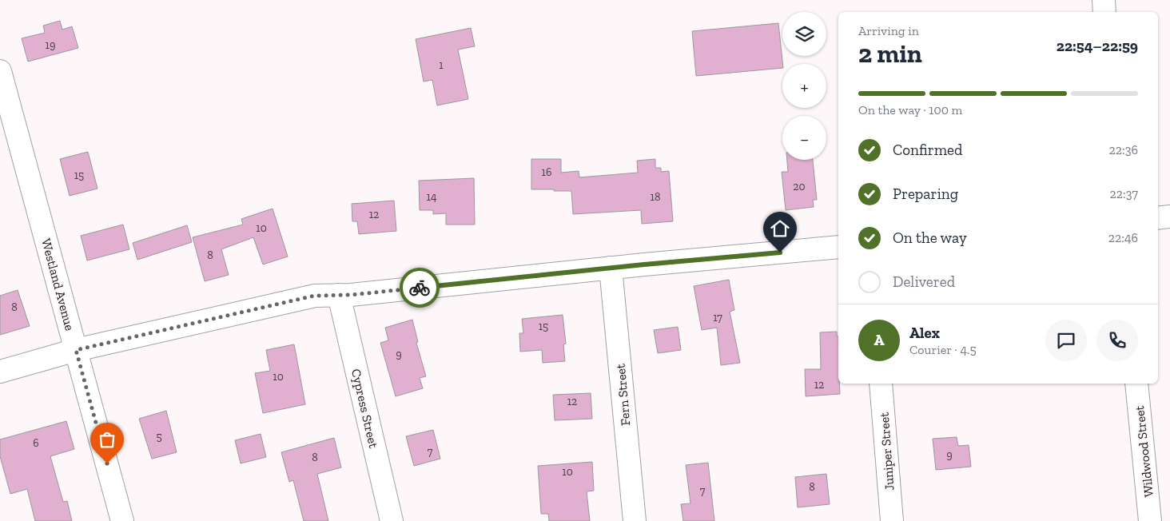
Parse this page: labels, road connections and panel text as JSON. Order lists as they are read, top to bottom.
{
  "streets": {
    "street": [
      "Westland Avenue",
      "Fern Street",
      "Cypress Street",
      "Juniper Street",
      "Wildwood Street"
    ]
  },
  "house_numbers": [
    "19",
    "1",
    "16",
    "15",
    "20",
    "14",
    "18",
    "12",
    "10",
    "8",
    "8",
    "17",
    "15",
    "9",
    "10",
    "12",
    "12",
    "5",
    "6",
    "7",
    "9",
    "8",
    "10",
    "8",
    "7"
  ],
  "page": {
    "map_buttons": ["+", "−"],
    "heading": ["2 min", "Arriving in", "22:54–22:59"],
    "panel": ["Alex", "Courier · 4.5"],
    "bar": "On the way · 100 m",
    "list": [
      ["Confirmed", "22:36"],
      ["Preparing", "22:37"],
      ["On the way", "22:46"],
      "Delivered"
    ],
    "round": "A"
  }
}
